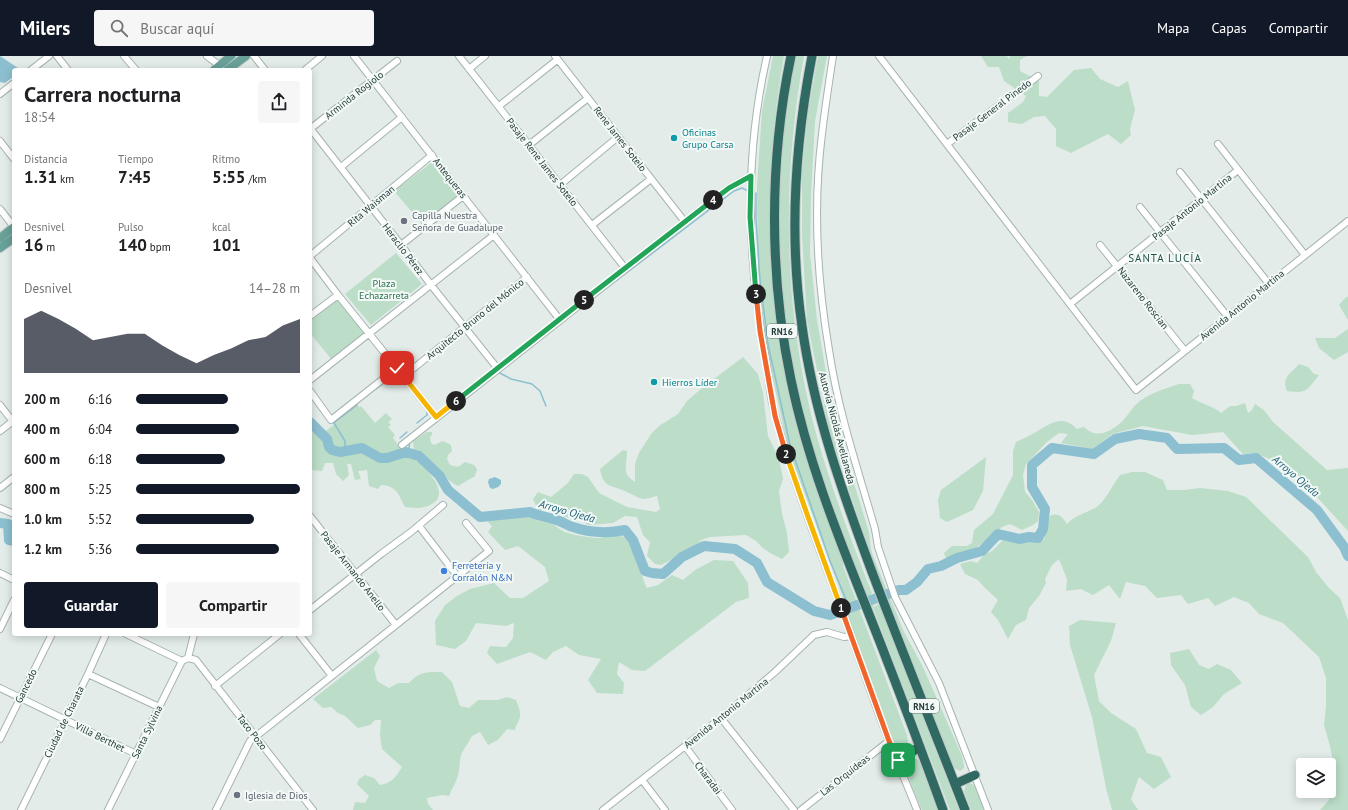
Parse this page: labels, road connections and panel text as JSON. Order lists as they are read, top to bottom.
{
  "streets": {
    "highway": ["RN16", "Autovía Nicolás Avellaneda"],
    "street": [
      "Arminda Rogiolo",
      "Pasaje General Pinedo",
      "Rene James Sotelo",
      "Pasaje Rene James Sotelo",
      "Antequeras",
      "Rita Waisman",
      "Pasaje Antonio Martina",
      "Heraclio Pérez",
      "Nazareno Roscian",
      "Avenida Antonio Martina",
      "Arquitecto Bruno del Mónico",
      "Pasaje Armando Anello",
      "Gancedo",
      "Ciudad de Charata",
      "Santa Sylvina",
      "Taco Pozo",
      "Villa Berthet",
      "Las Orquídeas",
      "Charadai"
    ]
  },
  "crossings": [
    ["Arminda Rogiolo", "Antequeras"],
    ["Antequeras", "Rita Waisman"],
    ["Antequeras", "Arquitecto Bruno del Mónico"],
    ["Rita Waisman", "Heraclio Pérez"],
    ["Pasaje Antonio Martina", "Nazareno Roscian"],
    ["Pasaje Antonio Martina", "Avenida Antonio Martina"],
    ["Heraclio Pérez", "Arquitecto Bruno del Mónico"],
    ["Nazareno Roscian", "Avenida Antonio Martina"],
    ["Avenida Antonio Martina", "Charadai"],
    ["Gancedo", "Villa Berthet"],
    ["Ciudad de Charata", "Villa Berthet"],
    ["Santa Sylvina", "Taco Pozo"],
    ["Santa Sylvina", "Villa Berthet"]
  ],
  "districts": ["SANTA LUCÍA"],
  "water": ["Arroyo Ojeda"],
  "parks": ["Plaza Echazarreta"],
  "places": [
    "Oficinas Grupo Carsa",
    "Capilla Nuestra Señora de Guadalupe",
    "Hierros Líder",
    "Ferretería y Corralón N&N",
    "Iglesia de Dios"
  ],
  "page": {
    "header": "Milers",
    "search": "Buscar aquí",
    "nav": ["Mapa", "Capas", "Compartir"],
    "heading": ["Carrera nocturna", "18:54"],
    "stats": [
      ["Distancia", "1.31 km"],
      ["Tiempo", "7:45"],
      ["Ritmo", "5:55 /km"],
      ["Desnivel", "16 m"],
      ["Pulso", "140 bpm"],
      ["kcal", "101"]
    ],
    "pins": [
      "4",
      "3",
      "5",
      "6",
      "2",
      "1"
    ],
    "chart": ["Desnivel", "14–28 m"],
    "list": [
      {
        "name": "200 m",
        "note": "6:16"
      },
      {
        "name": "400 m",
        "note": "6:04"
      },
      {
        "name": "600 m",
        "note": "6:18"
      },
      {
        "name": "800 m",
        "note": "5:25"
      },
      {
        "name": "1.0 km",
        "note": "5:52"
      },
      {
        "name": "1.2 km",
        "note": "5:36"
      }
    ],
    "buttons": ["Guardar", "Compartir"]
  }
}
